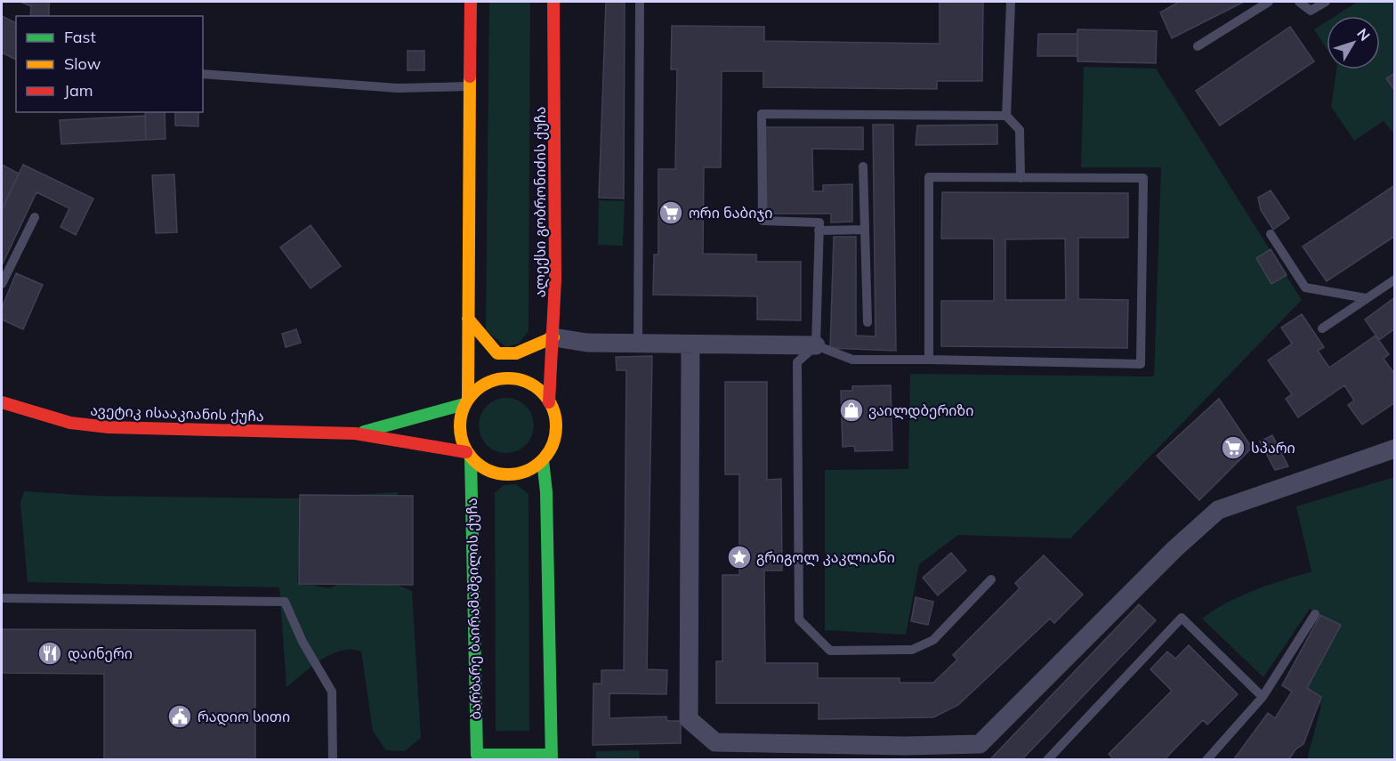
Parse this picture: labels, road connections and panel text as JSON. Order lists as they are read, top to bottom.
{
  "streets": {
    "main road": ["ალექსი გობრონიძის ქუჩა", "ავეტიკ ისააკიანის ქუჩა", "ბარბარე ბაირამაშვილის ქუჩა"]
  },
  "crossings": [
    ["ალექსი გობრონიძის ქუჩა", "ავეტიკ ისააკიანის ქუჩა"],
    ["ალექსი გობრონიძის ქუჩა", "ბარბარე ბაირამაშვილის ქუჩა"],
    ["ავეტიკ ისააკიანის ქუჩა", "ბარბარე ბაირამაშვილის ქუჩა"]
  ],
  "places": {
    "supermarket": ["ორი ნაბიჯი", "სპარი"],
    "shop": ["ვაილდბერიზი"],
    "place": ["გრიგოლ კაკლიანი"],
    "restaurant": ["დაინერი"],
    "public building": ["რადიო სითი"]
  },
  "legend": ["Fast", "Slow", "Jam"],
  "north": "top right"
}
